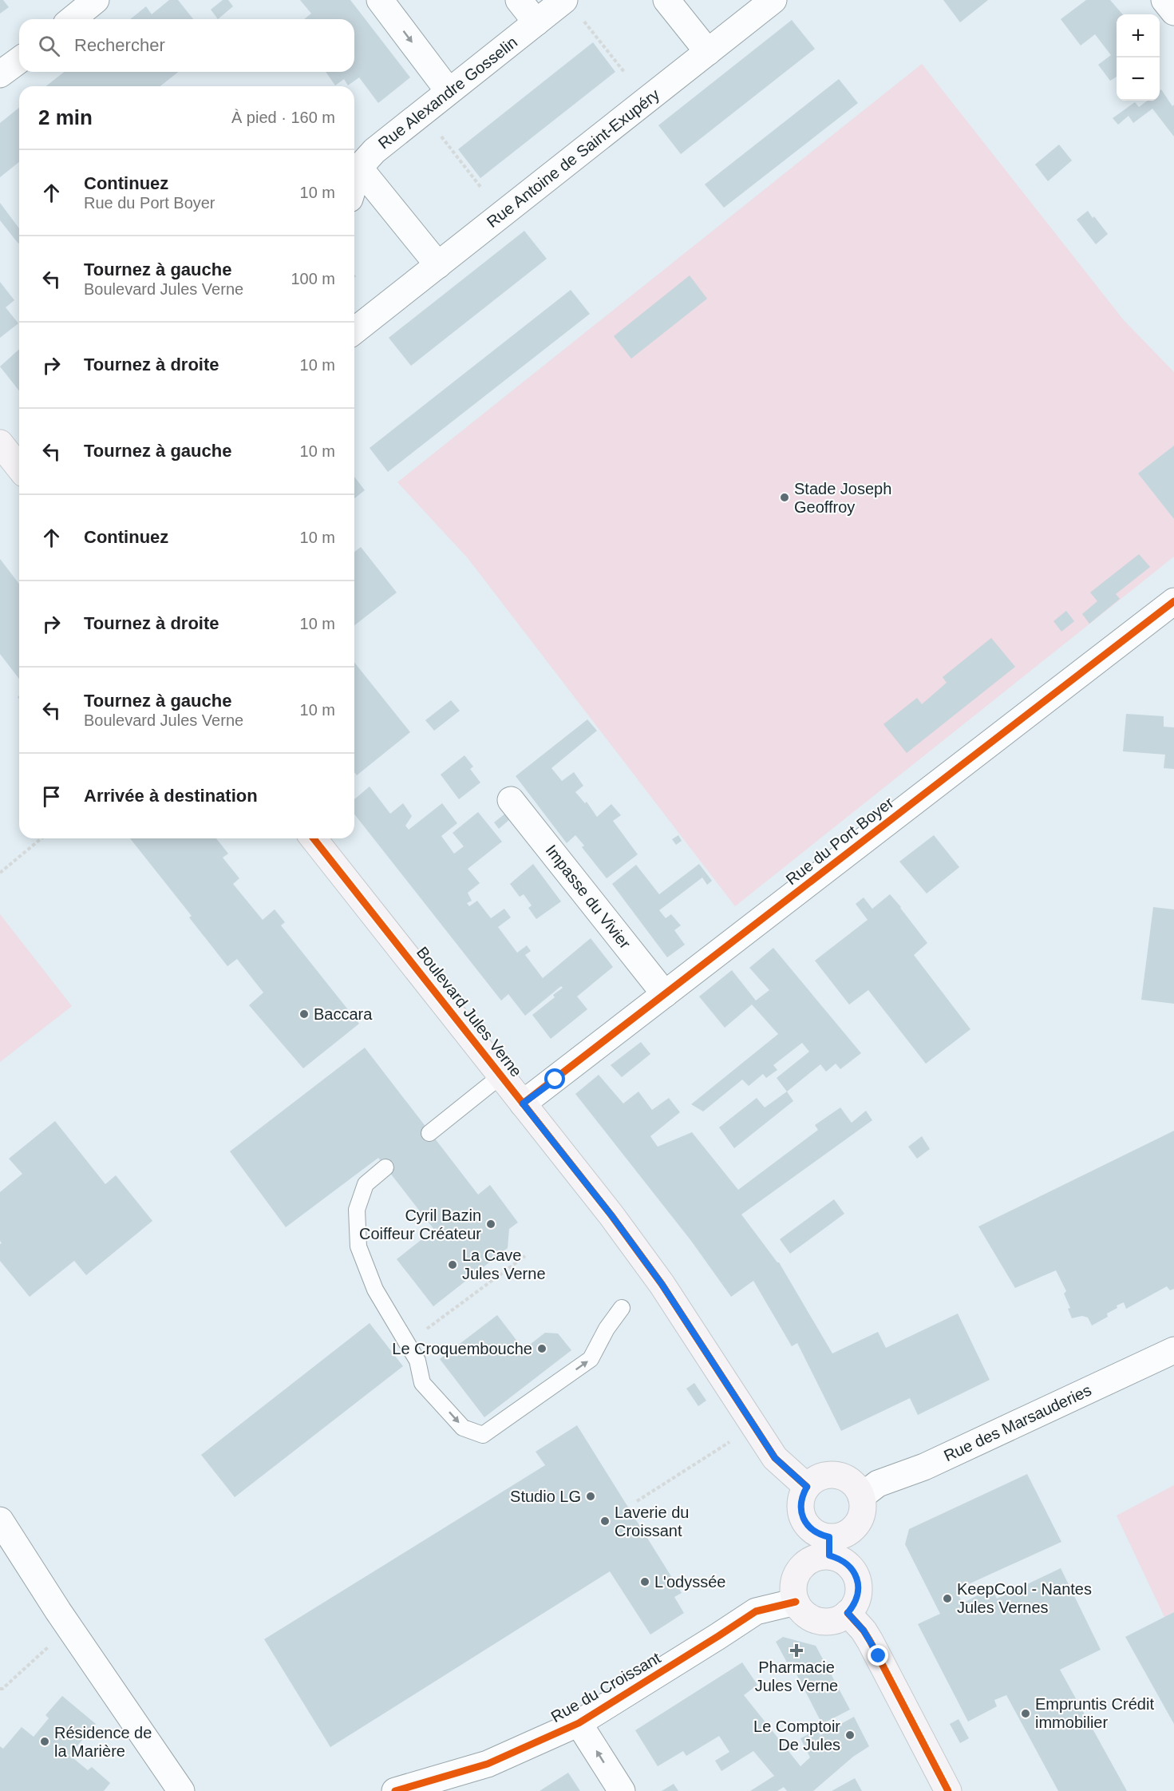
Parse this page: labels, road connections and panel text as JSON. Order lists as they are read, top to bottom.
{
  "streets": {
    "main road": ["Boulevard Jules Verne"],
    "street": [
      "Rue Alexandre Gosselin",
      "Rue Antoine de Saint-Exupéry",
      "Rue du Port Boyer",
      "Impasse du Vivier",
      "Rue des Marsauderies",
      "Rue du Croissant"
    ]
  },
  "crossings": [
    ["Rue du Port Boyer", "Impasse du Vivier"],
    ["Rue du Port Boyer", "Boulevard Jules Verne"],
    ["Boulevard Jules Verne", "Rue des Marsauderies"]
  ],
  "places": {
    "other": [
      "Stade Joseph Geoffroy",
      "Baccara",
      "Cyril Bazin Coiffeur Créateur",
      "La Cave Jules Verne",
      "Le Croquembouche",
      "Studio LG",
      "Laverie du Croissant",
      "L'odyssée",
      "KeepCool - Nantes Jules Vernes",
      "Empruntis Crédit immobilier",
      "Le Comptoir De Jules",
      "Résidence de la Marière"
    ],
    "health": ["Pharmacie Jules Verne"]
  },
  "page": {
    "map_buttons": ["+", "−"],
    "search": "Rechercher",
    "heading": ["2 min", "À pied · 160 m"],
    "list": [
      ["Continuez", "Rue du Port Boyer", "10 m"],
      ["Tournez à gauche", "Boulevard Jules Verne", "100 m"],
      ["Tournez à droite", "10 m"],
      ["Tournez à gauche", "10 m"],
      ["Continuez", "10 m"],
      ["Tournez à droite", "10 m"],
      ["Tournez à gauche", "Boulevard Jules Verne", "10 m"],
      "Arrivée à destination"
    ]
  }
}
